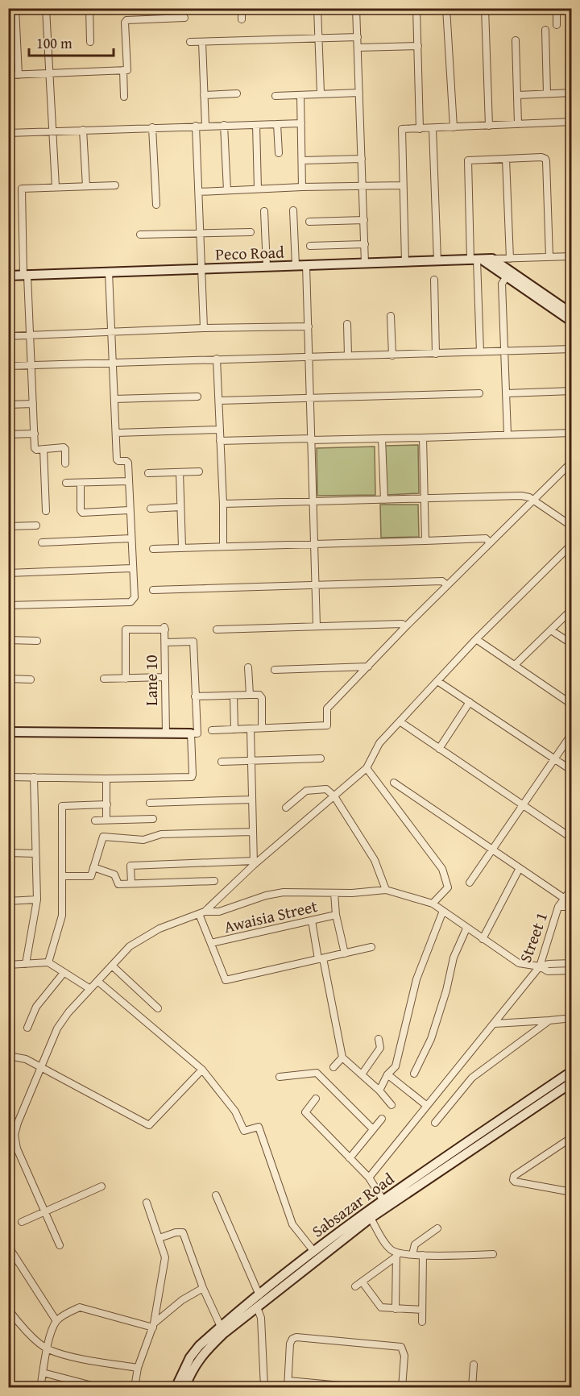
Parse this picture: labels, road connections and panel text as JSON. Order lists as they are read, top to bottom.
{
  "streets": {
    "street": [
      "Peco Road",
      "Lane 10",
      "Awaisia Street",
      "Street 1",
      "Sabsazar Road"
    ]
  },
  "scale_bar": "100 m"
}
